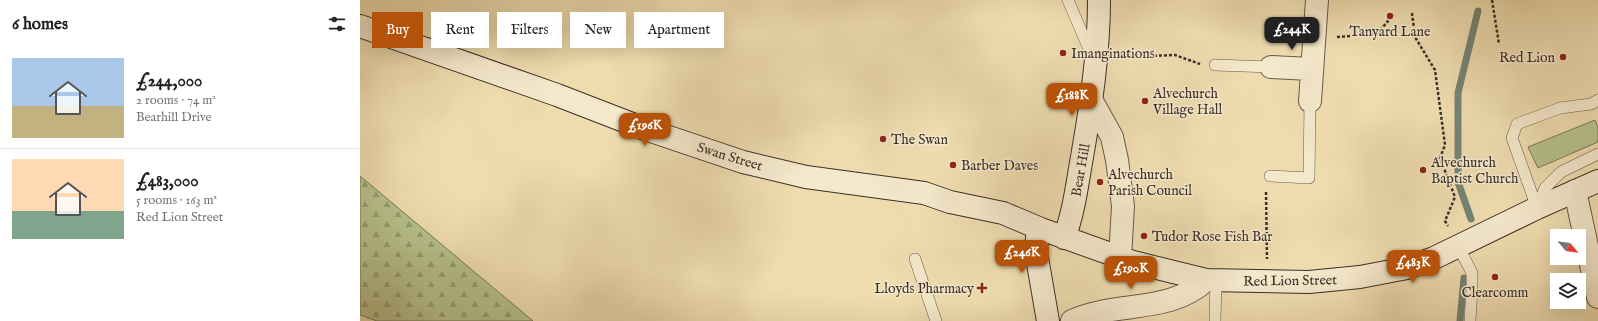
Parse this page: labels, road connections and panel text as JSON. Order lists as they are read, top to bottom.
{
  "streets": {
    "main road": ["Swan Street", "Bear Hill", "Red Lion Street"]
  },
  "crossings": [
    ["Swan Street", "Bear Hill"],
    ["Swan Street", "Red Lion Street"],
    ["Bear Hill", "Red Lion Street"]
  ],
  "places": {
    "other": [
      "Tanyard Lane",
      "Imanginations",
      "Red Lion",
      "Alvechurch Village Hall",
      "The Swan",
      "Barber Daves",
      "Alvechurch Baptist Church",
      "Alvechurch Parish Council",
      "Tudor Rose Fish Bar",
      "Clearcomm"
    ],
    "health": ["Lloyds Pharmacy"]
  },
  "north": "bottom right",
  "page": {
    "heading": "6 homes",
    "chip": [
      "Buy",
      "Rent",
      "Filters",
      "New",
      "Apartment"
    ],
    "price": [
      "£244K",
      "£188K",
      "£196K",
      "£246K",
      "£483K",
      "£190K"
    ],
    "list": [
      {
        "name": "£244,000",
        "note": "2 rooms · 74 m² · Bearhill Drive"
      },
      {
        "name": "£483,000",
        "note": "5 rooms · 163 m² · Red Lion Street"
      }
    ]
  }
}
